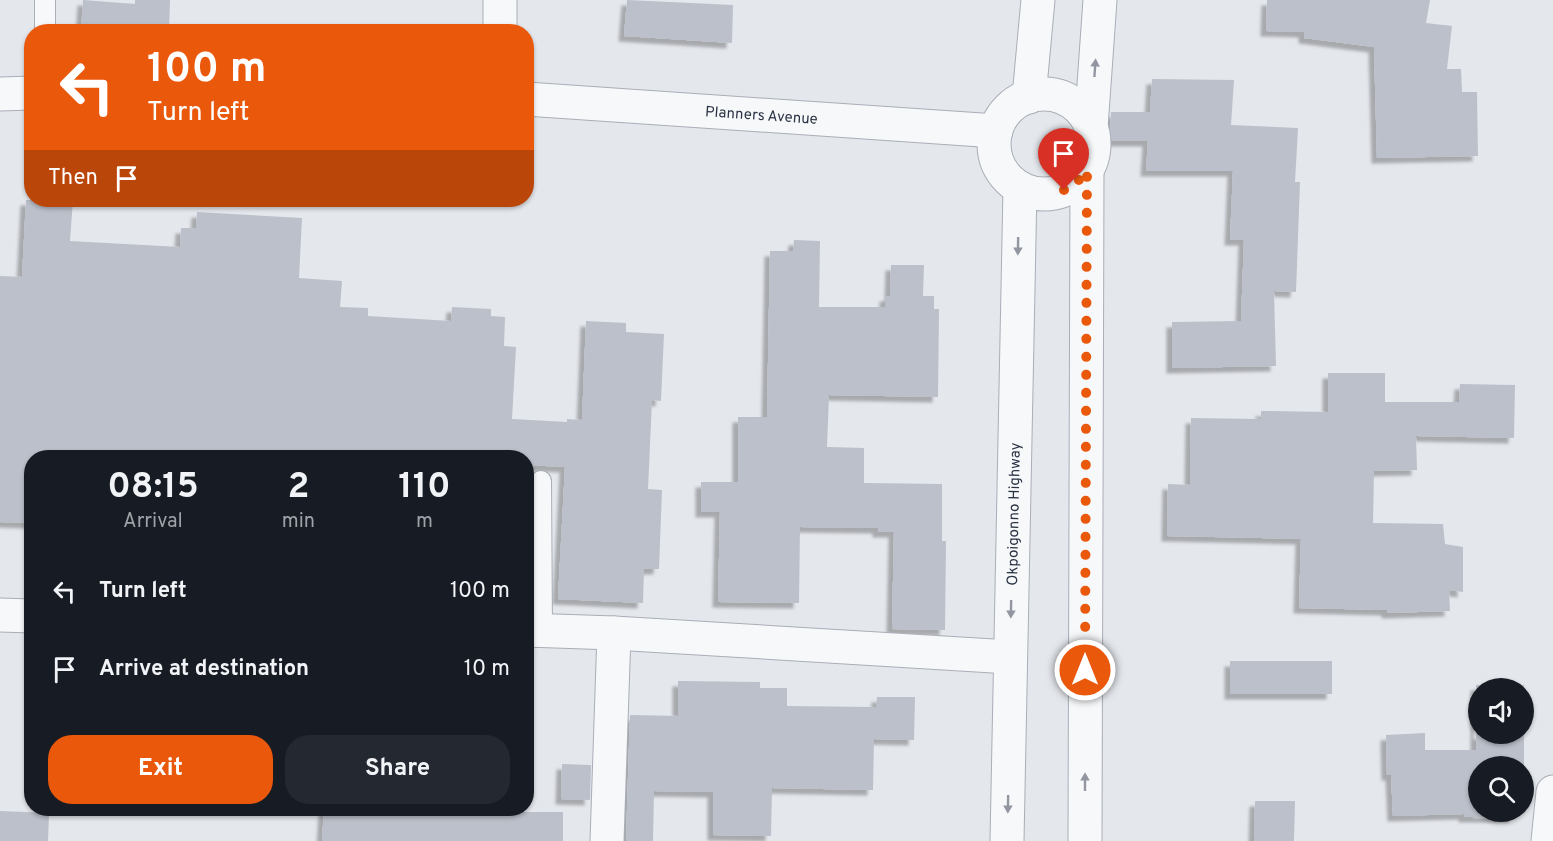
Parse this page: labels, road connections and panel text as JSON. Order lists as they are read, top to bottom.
{
  "streets": {
    "street": ["Planners Avenue", "Okpoigonno Highway"]
  },
  "crossings": [
    ["Planners Avenue", "Okpoigonno Highway"]
  ],
  "page": {
    "turn": ["100 m", "Turn left"],
    "then": "Then",
    "eta": [
      "08:15",
      "Arrival",
      "2",
      "min",
      "110",
      "m"
    ],
    "list": [
      {
        "name": "Turn left",
        "value": "100 m"
      },
      {
        "name": "Arrive at destination",
        "value": "10 m"
      }
    ],
    "buttons": ["Exit", "Share"]
  }
}
